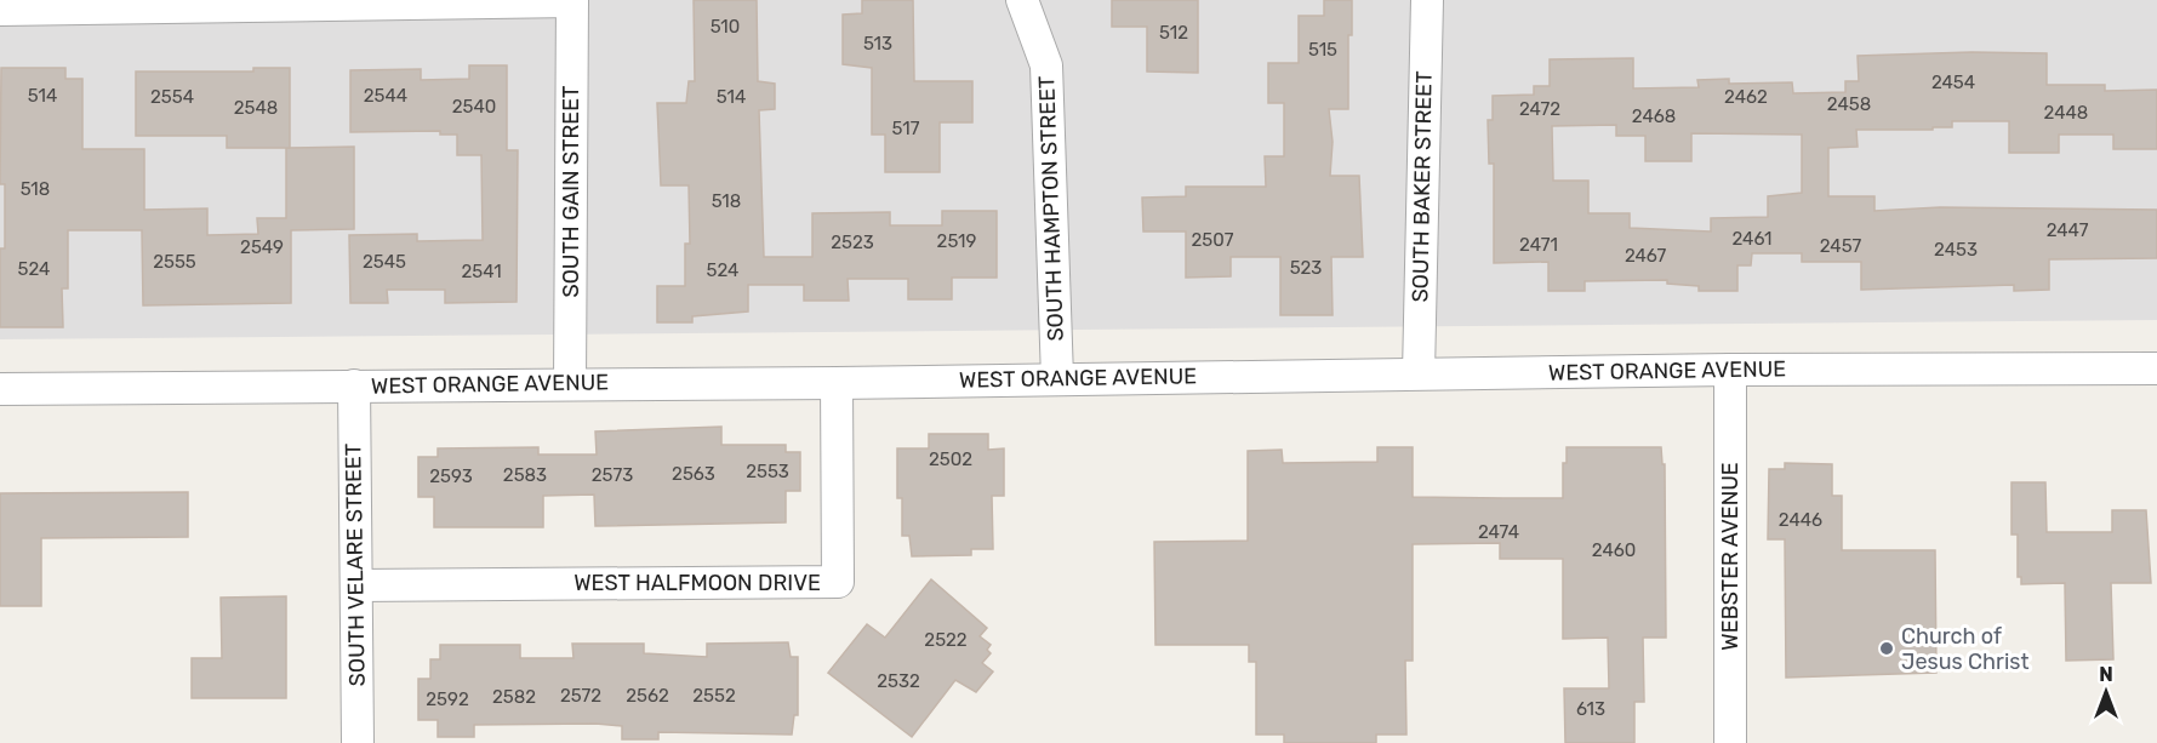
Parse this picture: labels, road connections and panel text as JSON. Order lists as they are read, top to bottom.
{
  "streets": {
    "street": [
      "SOUTH BAKER STREET",
      "SOUTH GAIN STREET",
      "SOUTH HAMPTON STREET",
      "WEST ORANGE AVENUE",
      "WEBSTER AVENUE",
      "SOUTH VELARE STREET",
      "WEST HALFMOON DRIVE"
    ]
  },
  "crossings": [
    ["SOUTH BAKER STREET", "WEST ORANGE AVENUE"],
    ["SOUTH GAIN STREET", "WEST ORANGE AVENUE"],
    ["SOUTH HAMPTON STREET", "WEST ORANGE AVENUE"],
    ["WEST ORANGE AVENUE", "WEBSTER AVENUE"],
    ["WEST ORANGE AVENUE", "SOUTH VELARE STREET"],
    ["WEST ORANGE AVENUE", "WEST HALFMOON DRIVE"],
    ["SOUTH VELARE STREET", "WEST HALFMOON DRIVE"]
  ],
  "places": ["Church of Jesus Christ"],
  "house_numbers": [
    "510",
    "512",
    "513",
    "515",
    "2454",
    "514",
    "2544",
    "2554",
    "514",
    "2462",
    "2458",
    "2540",
    "2548",
    "2472",
    "2448",
    "2468",
    "517",
    "518",
    "518",
    "2447",
    "2461",
    "2507",
    "2519",
    "2523",
    "2471",
    "2457",
    "2549",
    "2453",
    "2467",
    "2555",
    "2545",
    "523",
    "524",
    "524",
    "2541",
    "2502",
    "2553",
    "2563",
    "2583",
    "2573",
    "2593",
    "2446",
    "2474",
    "2460",
    "2522",
    "2532",
    "2572",
    "2562",
    "2552",
    "2582",
    "2592",
    "613"
  ],
  "north": "top"
}
